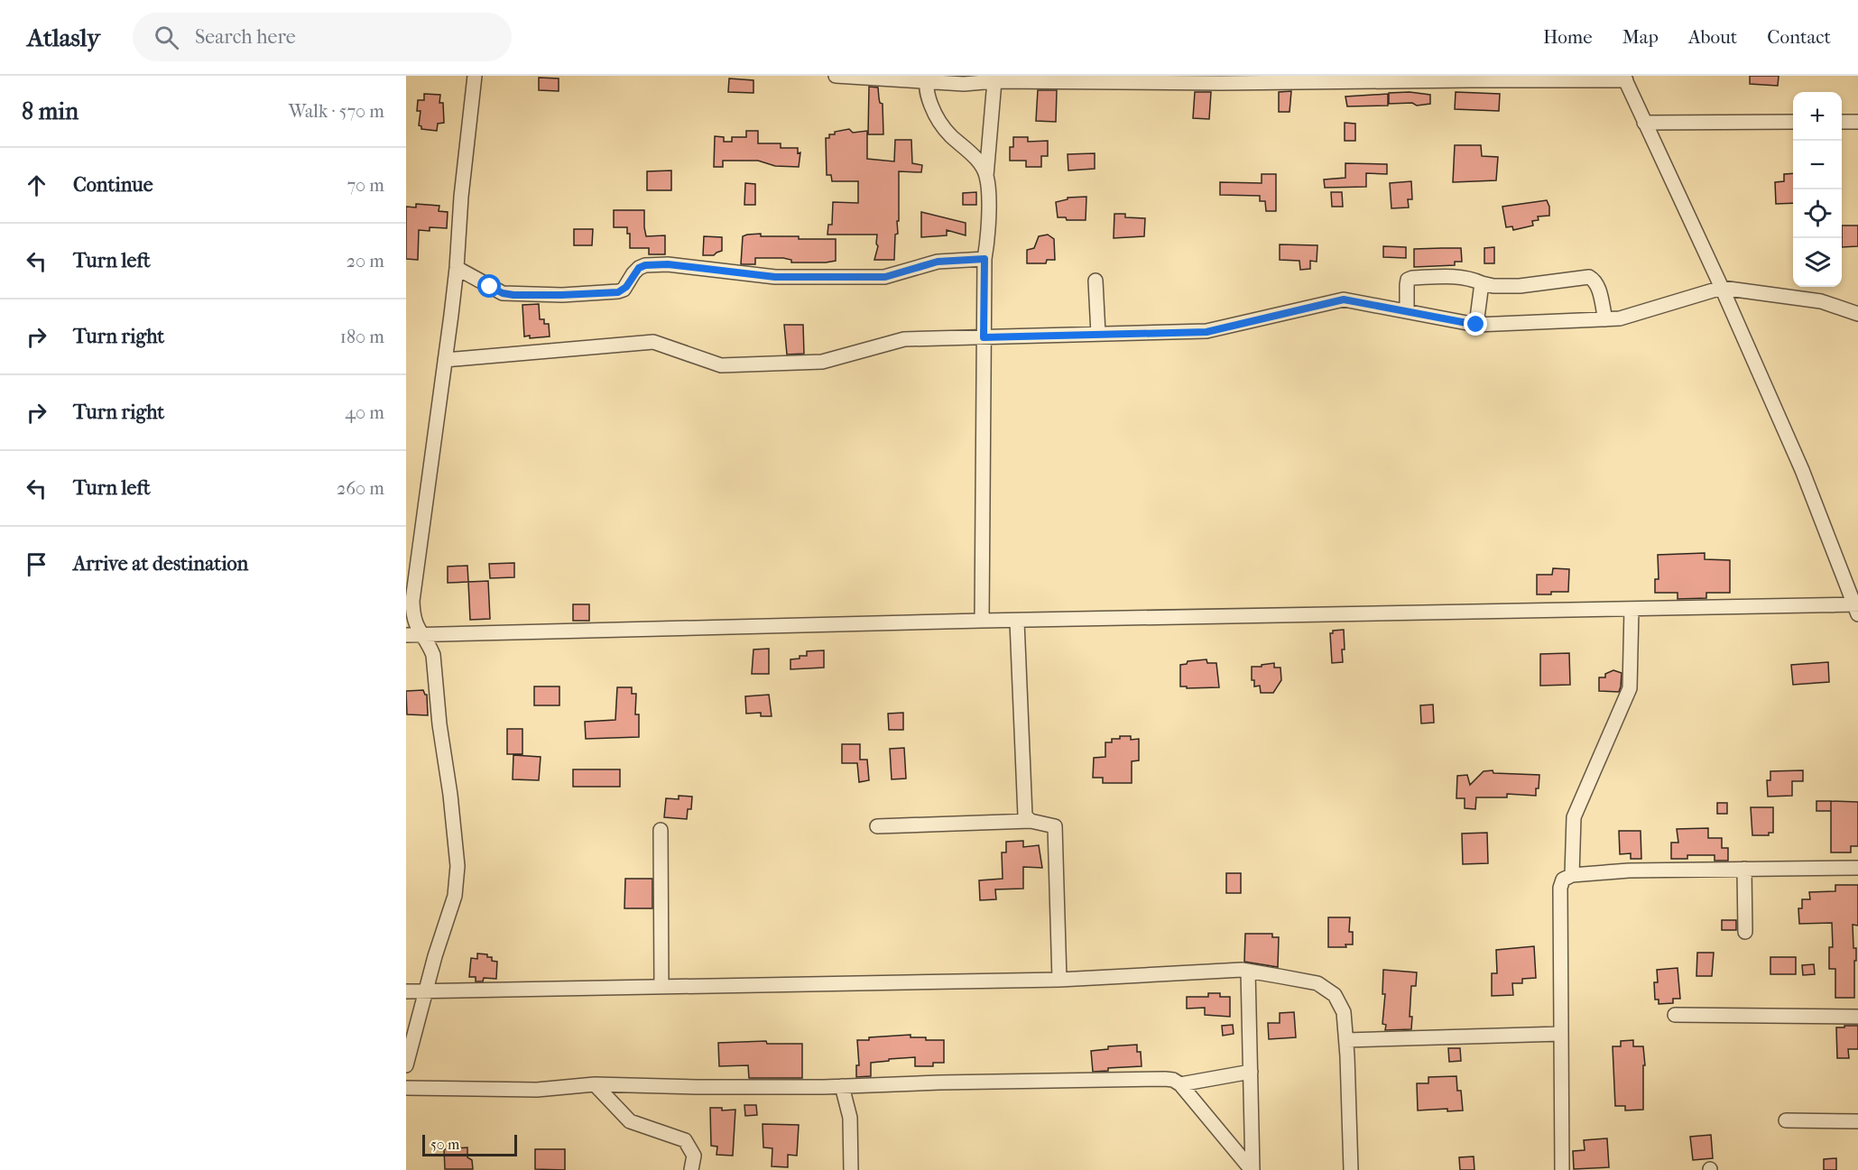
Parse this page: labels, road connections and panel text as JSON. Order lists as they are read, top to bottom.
{
  "scale_bar": "50 m",
  "page": {
    "header": "Atlasly",
    "search": "Search here",
    "nav": [
      "Home",
      "Map",
      "About",
      "Contact"
    ],
    "heading": ["8 min", "Walk · 570 m"],
    "map_buttons": ["+", "−"],
    "list": [
      ["Continue", "70 m"],
      ["Turn left", "20 m"],
      ["Turn right", "180 m"],
      ["Turn right", "40 m"],
      ["Turn left", "260 m"],
      "Arrive at destination"
    ],
    "scale": "50 m"
  }
}
